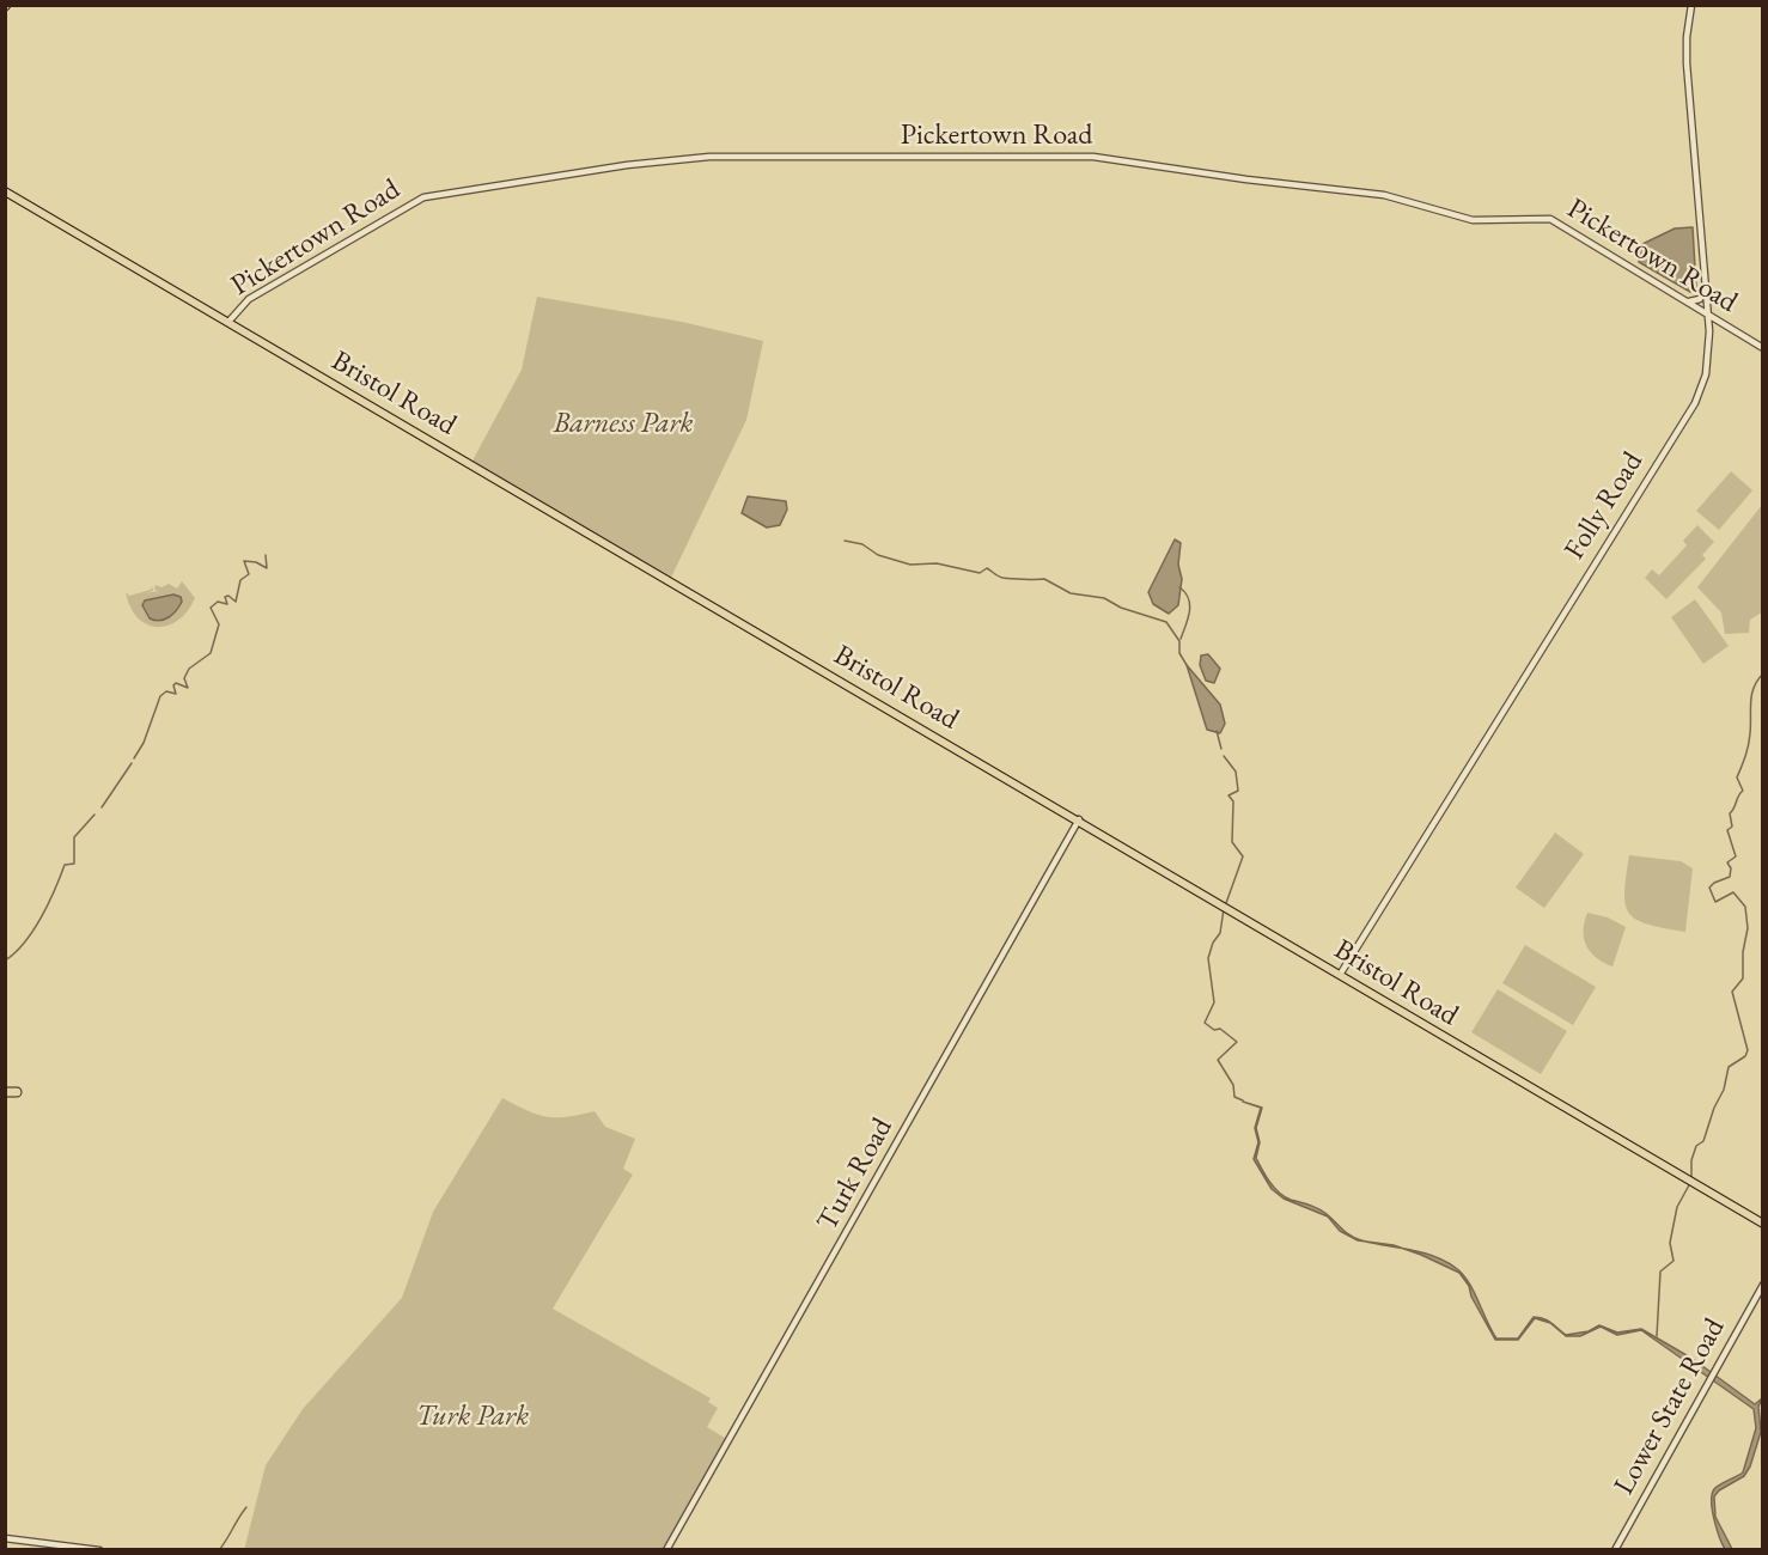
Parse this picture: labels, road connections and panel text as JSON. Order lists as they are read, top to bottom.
{
  "streets": {
    "main road": ["Bristol Road"],
    "street": [
      "Pickertown Road",
      "Folly Road",
      "Turk Road",
      "Lower State Road"
    ]
  },
  "crossings": [
    ["Pickertown Road", "Bristol Road"],
    ["Pickertown Road", "Folly Road"],
    ["Bristol Road", "Folly Road"],
    ["Bristol Road", "Turk Road"]
  ],
  "parks": ["Barness Park", "Turk Park"]
}
